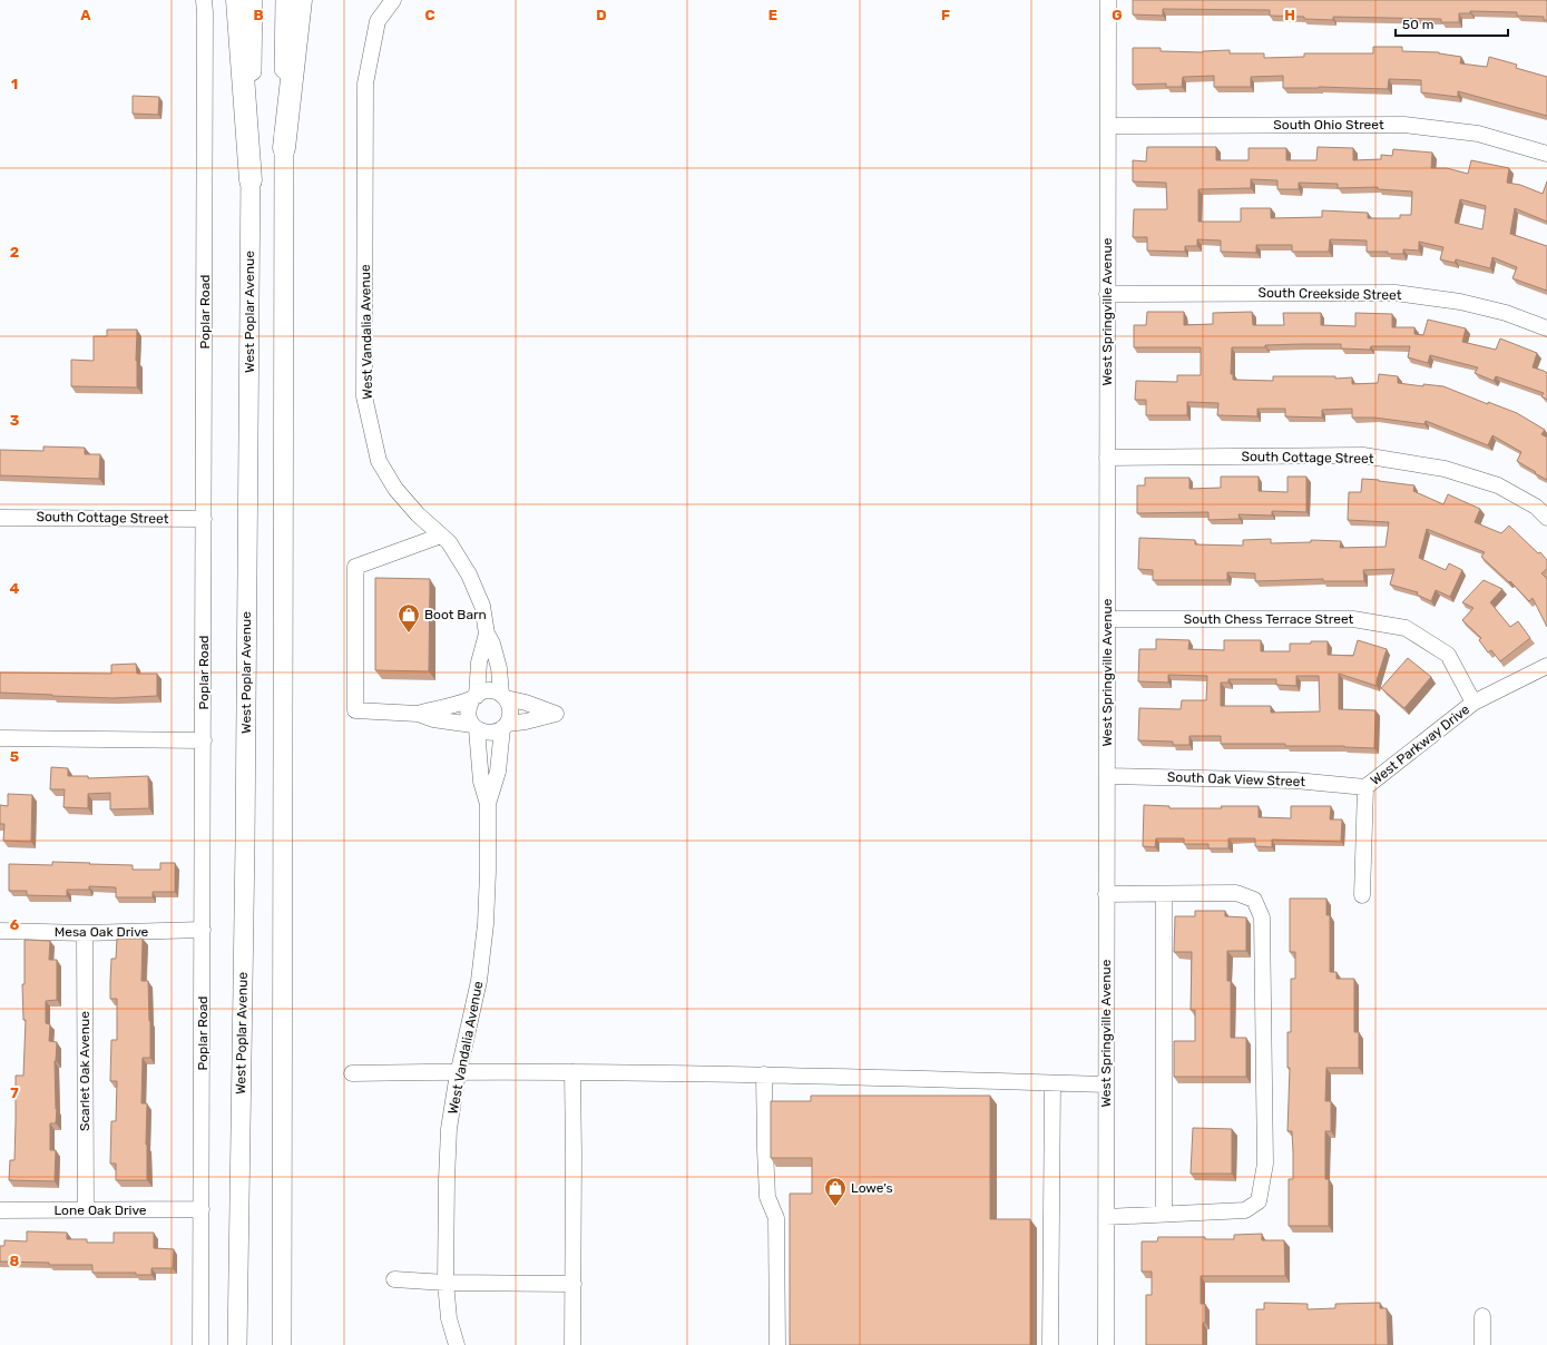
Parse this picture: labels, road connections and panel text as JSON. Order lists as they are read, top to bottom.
{
  "streets": {
    "main road": ["West Poplar Avenue"],
    "street": [
      "South Ohio Street",
      "South Creekside Street",
      "Poplar Road",
      "West Springville Avenue",
      "West Vandalia Avenue",
      "South Cottage Street",
      "South Chess Terrace Street",
      "West Parkway Drive",
      "South Oak View Street",
      "Mesa Oak Drive",
      "Scarlet Oak Avenue",
      "Lone Oak Drive"
    ]
  },
  "crossings": [
    ["South Ohio Street", "West Springville Avenue"],
    ["South Creekside Street", "West Springville Avenue"],
    ["Poplar Road", "South Cottage Street"],
    ["Poplar Road", "Mesa Oak Drive"],
    ["Poplar Road", "Lone Oak Drive"],
    ["West Springville Avenue", "South Cottage Street"],
    ["West Springville Avenue", "South Chess Terrace Street"],
    ["West Springville Avenue", "South Oak View Street"],
    ["South Chess Terrace Street", "West Parkway Drive"],
    ["West Parkway Drive", "South Oak View Street"],
    ["Mesa Oak Drive", "Scarlet Oak Avenue"],
    ["Scarlet Oak Avenue", "Lone Oak Drive"]
  ],
  "places": {
    "shop": ["Boot Barn", "Lowe's"]
  },
  "scale_bar": "50 m",
  "grid": {
    "columns": [
      "A",
      "B",
      "C",
      "D",
      "E",
      "F",
      "G",
      "H"
    ],
    "rows": [
      "1",
      "2",
      "3",
      "4",
      "5",
      "6",
      "7",
      "8"
    ]
  }
}
